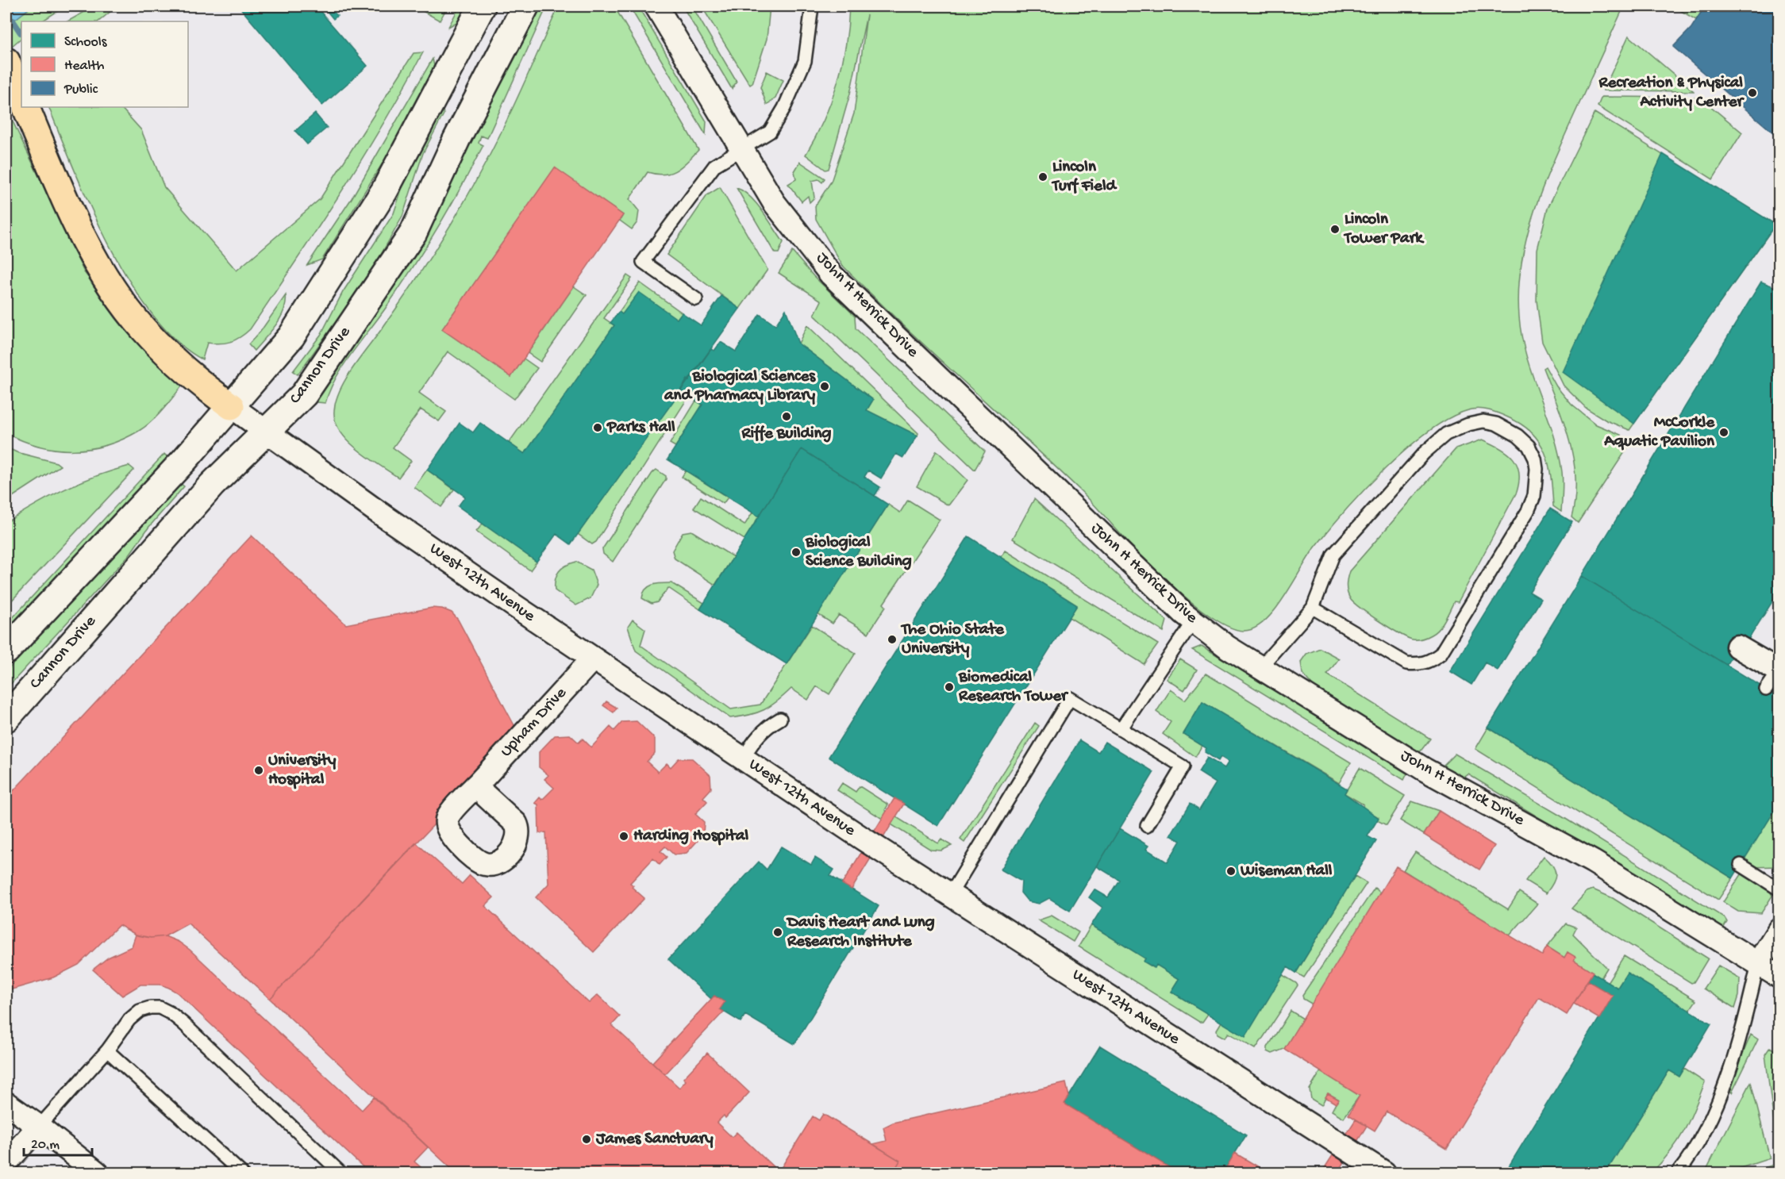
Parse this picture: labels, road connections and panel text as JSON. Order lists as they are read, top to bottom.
{
  "streets": {
    "street": [
      "John H Herrick Drive",
      "Cannon Drive",
      "West 12th Avenue",
      "Upham Drive"
    ]
  },
  "crossings": [
    ["Cannon Drive", "West 12th Avenue"],
    ["West 12th Avenue", "Upham Drive"]
  ],
  "places": [
    "Recreation & Physical Activity Center",
    "Lincoln Turf Field",
    "Lincoln Tower Park",
    "Biological Sciences and Pharmacy Library",
    "Riffe Building",
    "Parks Hall",
    "McCorkle Aquatic Pavilion",
    "Biological Science Building",
    "The Ohio State University",
    "Biomedical Research Tower",
    "University Hospital",
    "Harding Hospital",
    "Wiseman Hall",
    "Davis Heart and Lung Research Institute",
    "James Sanctuary"
  ],
  "legend": ["Schools", "Health", "Public"],
  "scale_bar": "20 m"
}
